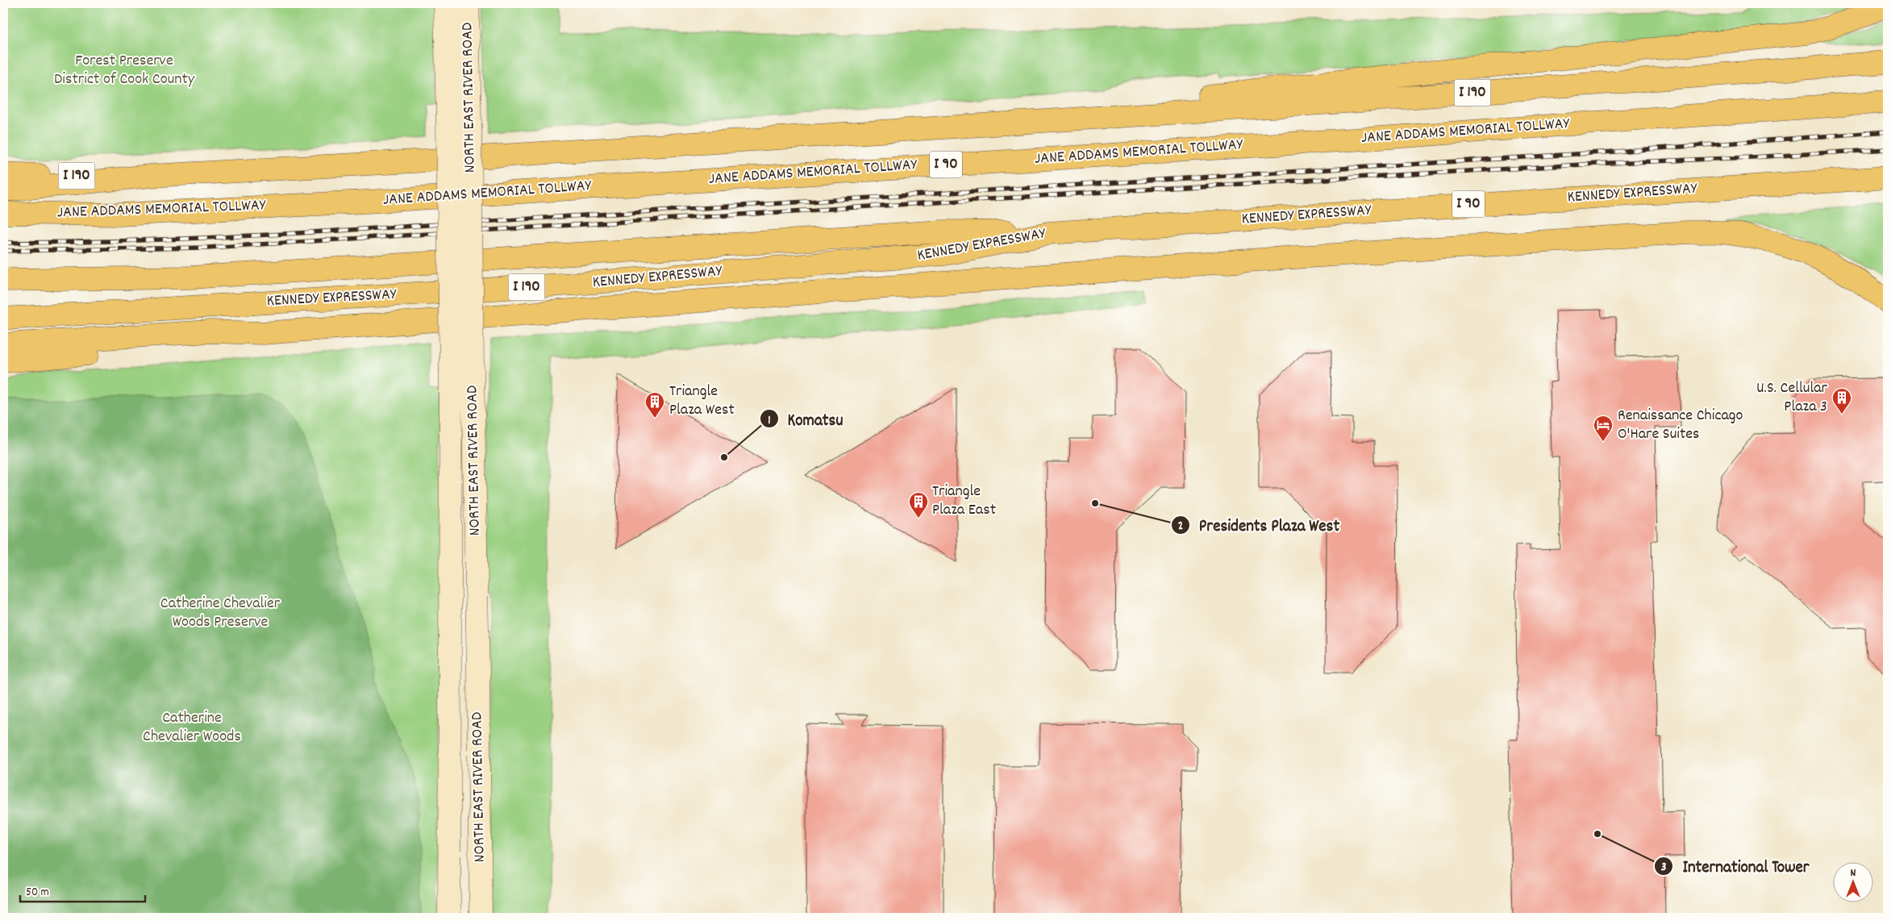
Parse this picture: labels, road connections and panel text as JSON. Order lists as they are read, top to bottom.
{
  "streets": {
    "highway": [
      "I 190",
      "JANE ADDAMS MEMORIAL TOLLWAY",
      "I 90",
      "KENNEDY EXPRESSWAY"
    ],
    "main road": ["NORTH EAST RIVER ROAD"]
  },
  "crossings": [
    ["I 90", "KENNEDY EXPRESSWAY"]
  ],
  "parks": ["Forest Preserve District of Cook County", "Catherine Chevalier Woods Preserve", "Catherine Chevalier Woods"],
  "places": {
    "building": ["U.S. Cellular Plaza 3", "Triangle Plaza West", "Triangle Plaza East"],
    "hotel": ["Renaissance Chicago O'Hare Suites"],
    "other": ["Komatsu", "Presidents Plaza West", "International Tower"]
  },
  "scale_bar": "50 m",
  "north": "top"
}
